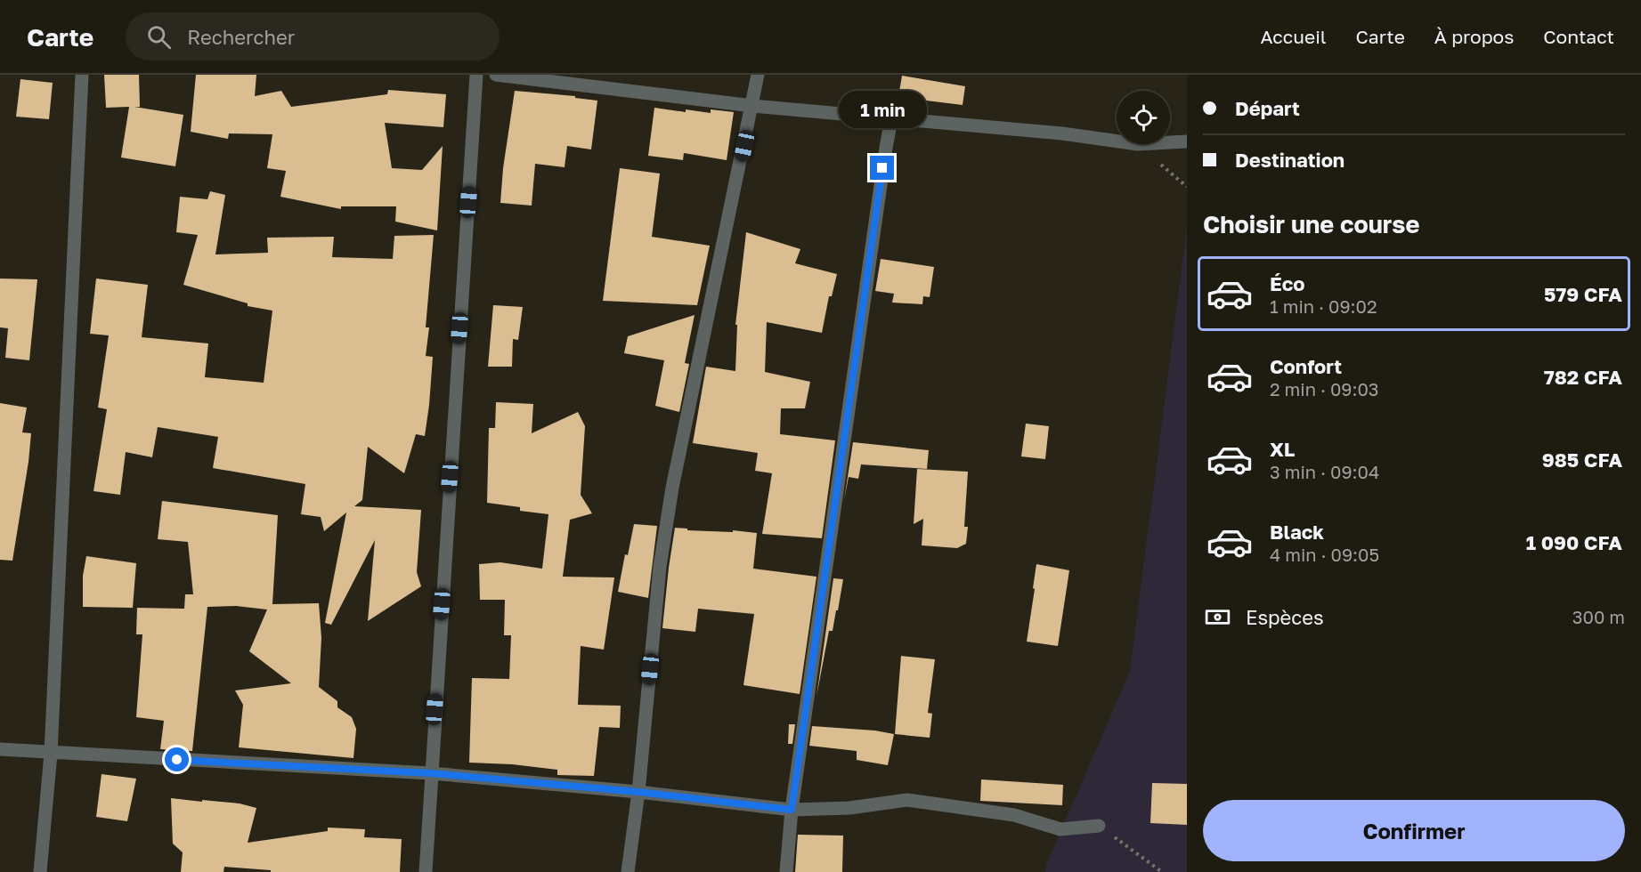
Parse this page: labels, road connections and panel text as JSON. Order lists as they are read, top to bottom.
{
  "page": {
    "header": "Carte",
    "search": "Rechercher",
    "nav": [
      "Accueil",
      "Carte",
      "À propos",
      "Contact"
    ],
    "banner": ["Départ", "Destination"],
    "bubble": "1 min",
    "heading": "Choisir une course",
    "list": [
      {
        "name": "Éco",
        "note": "1 min · 09:02",
        "value": "579 CFA"
      },
      {
        "name": "Confort",
        "note": "2 min · 09:03",
        "value": "782 CFA"
      },
      {
        "name": "XL",
        "note": "3 min · 09:04",
        "value": "985 CFA"
      },
      {
        "name": "Black",
        "note": "4 min · 09:05",
        "value": "1 090 CFA"
      }
    ],
    "pay": ["Espèces", "300 m"],
    "buttons": "Confirmer"
  }
}
